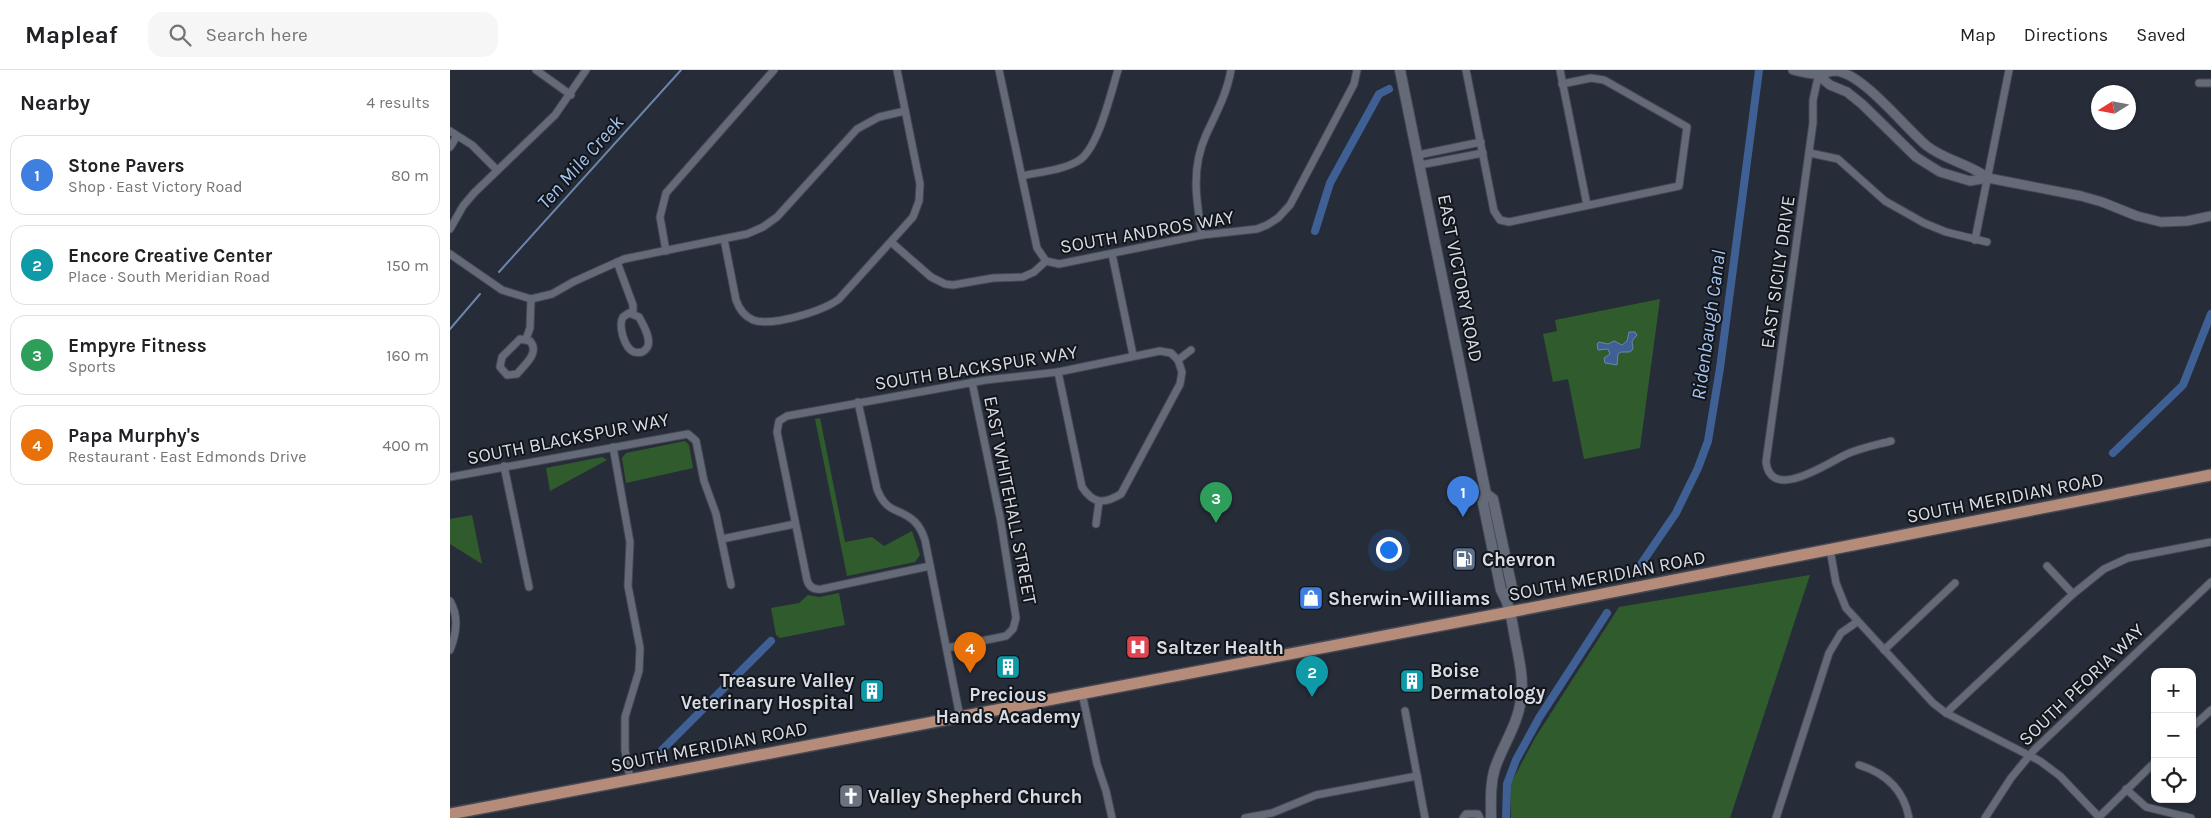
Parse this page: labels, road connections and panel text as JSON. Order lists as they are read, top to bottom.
{
  "streets": {
    "main road": ["EAST VICTORY ROAD", "SOUTH MERIDIAN ROAD"],
    "street": [
      "SOUTH ANDROS WAY",
      "EAST SICILY DRIVE",
      "SOUTH BLACKSPUR WAY",
      "EAST WHITEHALL STREET",
      "SOUTH PEORIA WAY"
    ]
  },
  "crossings": [
    ["EAST VICTORY ROAD", "SOUTH MERIDIAN ROAD"],
    ["SOUTH BLACKSPUR WAY", "EAST WHITEHALL STREET"]
  ],
  "water": ["Ten Mile Creek", "Ridenbaugh Canal"],
  "places": {
    "fuel station": ["Chevron"],
    "shop": ["Sherwin-Williams"],
    "hospital": ["Saltzer Health"],
    "building": ["Precious Hands Academy", "Boise Dermatology", "Treasure Valley Veterinary Hospital"],
    "church": ["Valley Shepherd Church"]
  },
  "north": "left",
  "page": {
    "header": "Mapleaf",
    "search": "Search here",
    "nav": ["Map", "Directions", "Saved"],
    "heading": ["Nearby", "4 results"],
    "list": [
      {
        "mark": "1",
        "name": "Stone Pavers",
        "note": "Shop · East Victory Road",
        "value": "80 m"
      },
      {
        "mark": "2",
        "name": "Encore Creative Center",
        "note": "Place · South Meridian Road",
        "value": "150 m"
      },
      {
        "mark": "3",
        "name": "Empyre Fitness",
        "note": "Sports",
        "value": "160 m"
      },
      {
        "mark": "4",
        "name": "Papa Murphy's",
        "note": "Restaurant · East Edmonds Drive",
        "value": "400 m"
      }
    ],
    "pins": [
      "1",
      "3",
      "4",
      "2"
    ],
    "map_buttons": ["+", "−"]
  }
}
